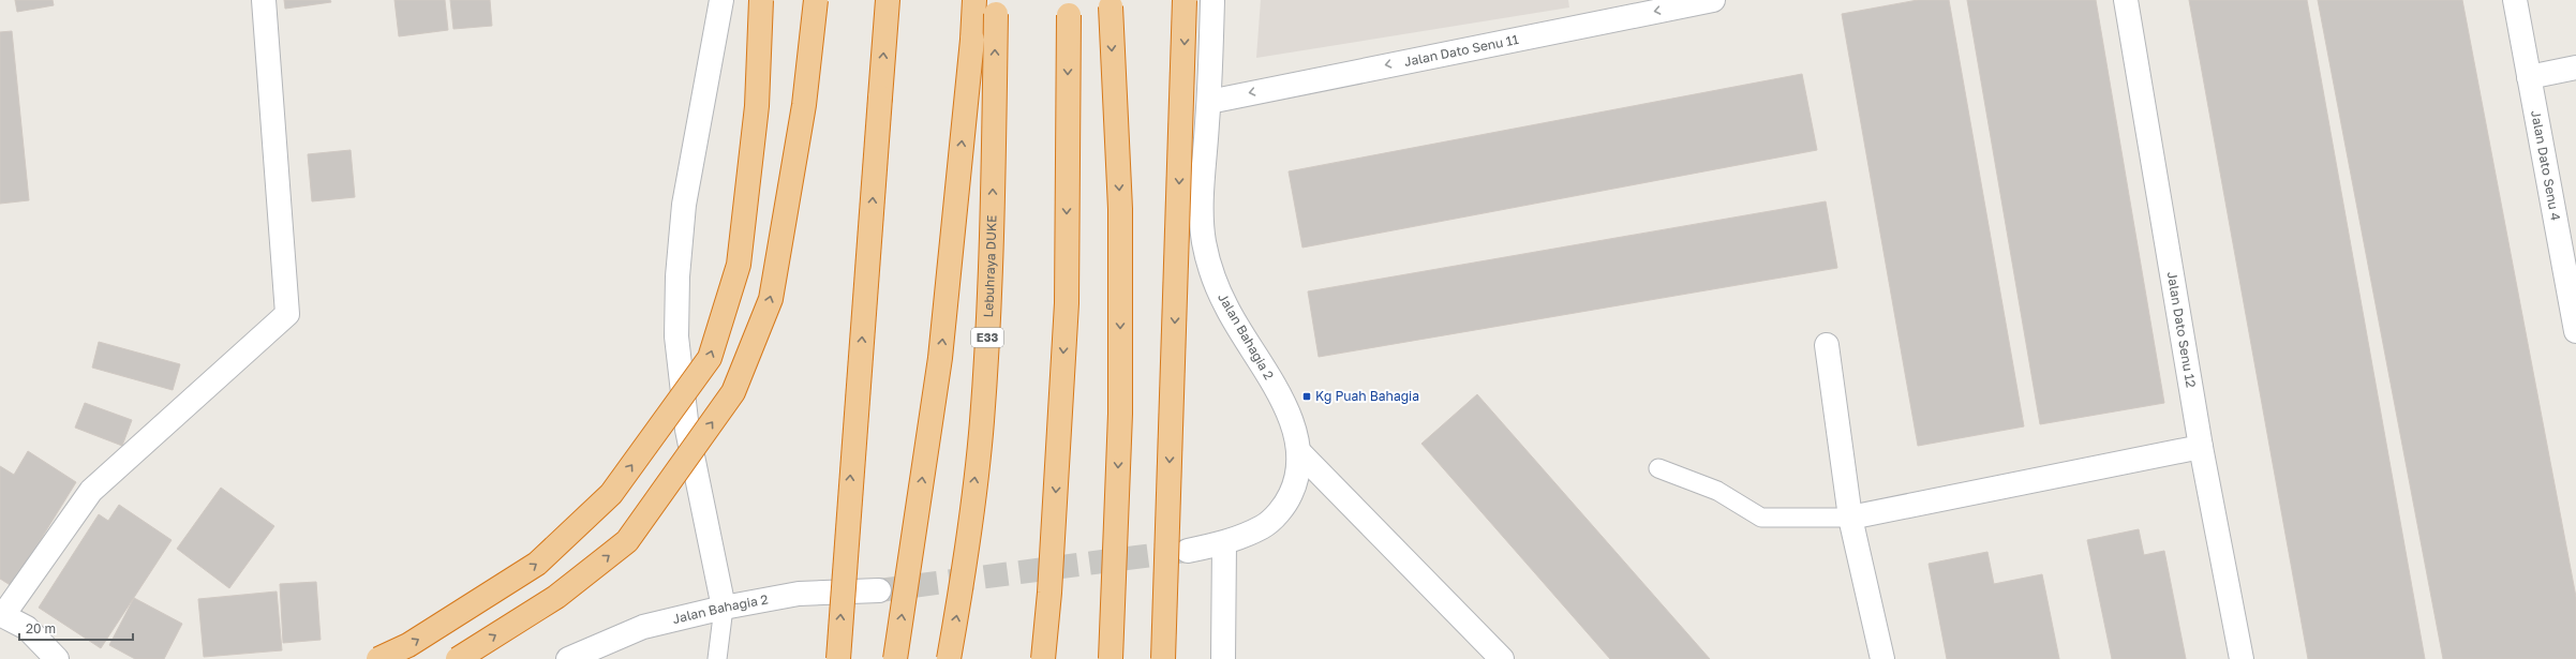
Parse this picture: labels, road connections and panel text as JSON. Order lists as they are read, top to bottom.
{
  "streets": {
    "highway": ["Lebuhraya DUKE", "E33"],
    "street": [
      "Jalan Dato Senu 11",
      "Jalan Dato Senu 4",
      "Jalan Dato Senu 12",
      "Jalan Bahagia 2"
    ]
  },
  "crossings": [
    ["Jalan Dato Senu 11", "Jalan Bahagia 2"]
  ],
  "one_way": ["Jalan Dato Senu 11"],
  "places": {
    "transit": ["Kg Puah Bahagia"]
  },
  "scale_bar": "20 m"
}
